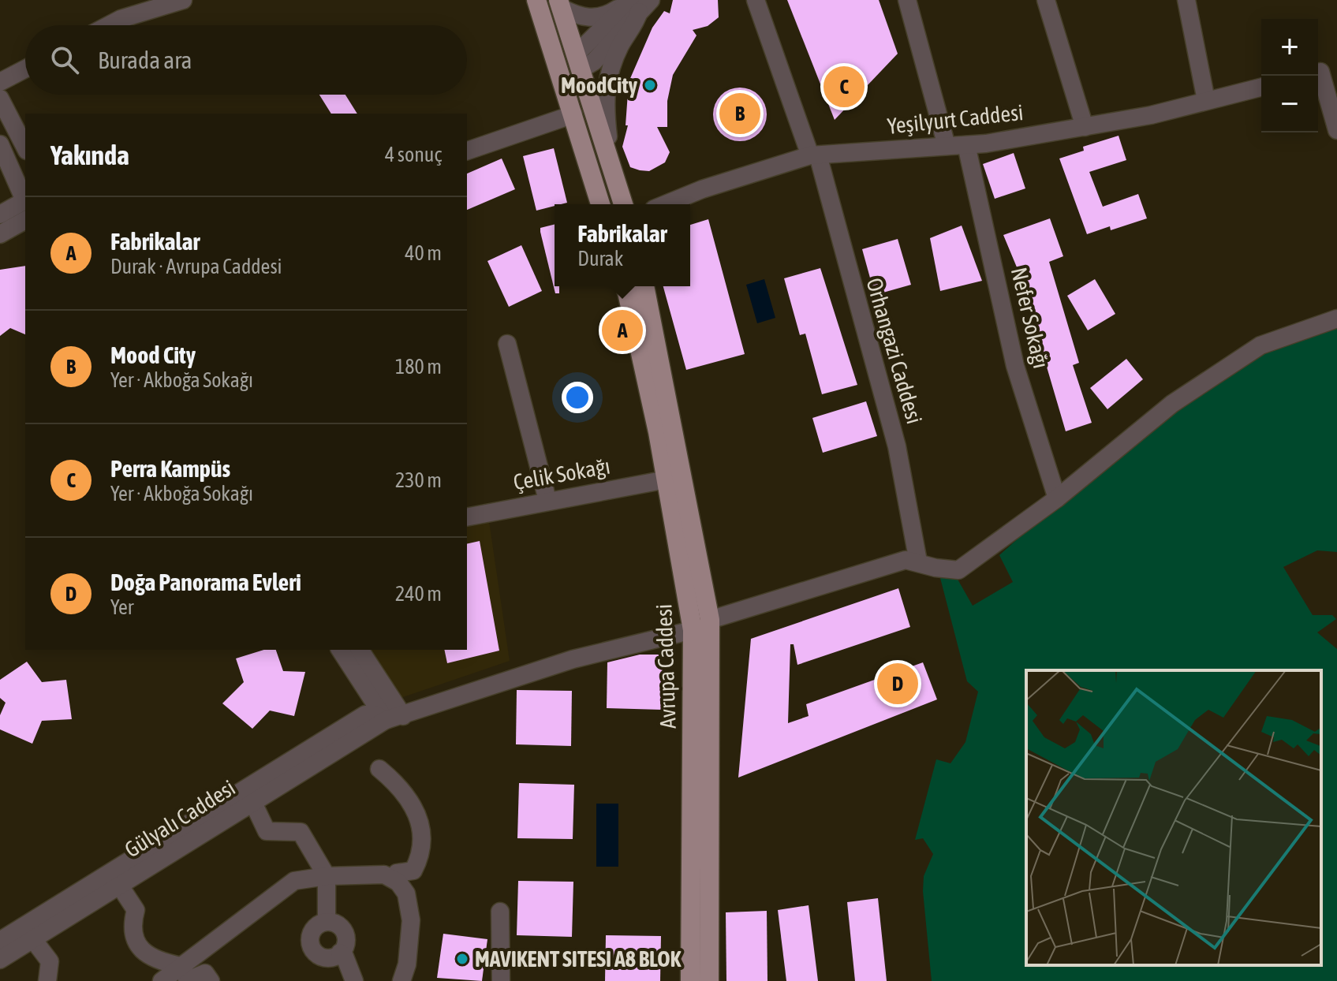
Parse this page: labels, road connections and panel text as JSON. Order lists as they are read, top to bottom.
{
  "streets": {
    "main road": ["Avrupa Caddesi"],
    "street": [
      "Yeşilyurt Caddesi",
      "Nefer Sokağı",
      "Orhangazi Caddesi",
      "Çelik Sokağı",
      "Gülyalı Caddesi"
    ]
  },
  "crossings": [
    ["Yeşilyurt Caddesi", "Nefer Sokağı"],
    ["Yeşilyurt Caddesi", "Orhangazi Caddesi"],
    ["Çelik Sokağı", "Avrupa Caddesi"],
    ["Avrupa Caddesi", "Gülyalı Caddesi"]
  ],
  "places": ["MoodCity", "MAVIKENT SITESI A8 BLOK"],
  "page": {
    "map_buttons": ["+", "−"],
    "search": "Burada ara",
    "pins": [
      "C",
      "B",
      "A",
      "D"
    ],
    "heading": ["Yakında", "4 sonuç"],
    "list": [
      {
        "mark": "A",
        "name": "Fabrikalar",
        "note": "Durak · Avrupa Caddesi",
        "value": "40 m"
      },
      {
        "mark": "B",
        "name": "Mood City",
        "note": "Yer · Akboğa Sokağı",
        "value": "180 m"
      },
      {
        "mark": "C",
        "name": "Perra Kampüs",
        "note": "Yer · Akboğa Sokağı",
        "value": "230 m"
      },
      {
        "mark": "D",
        "name": "Doğa Panorama Evleri",
        "note": "Yer",
        "value": "240 m"
      }
    ],
    "popup": ["Fabrikalar", "Durak"]
  }
}
